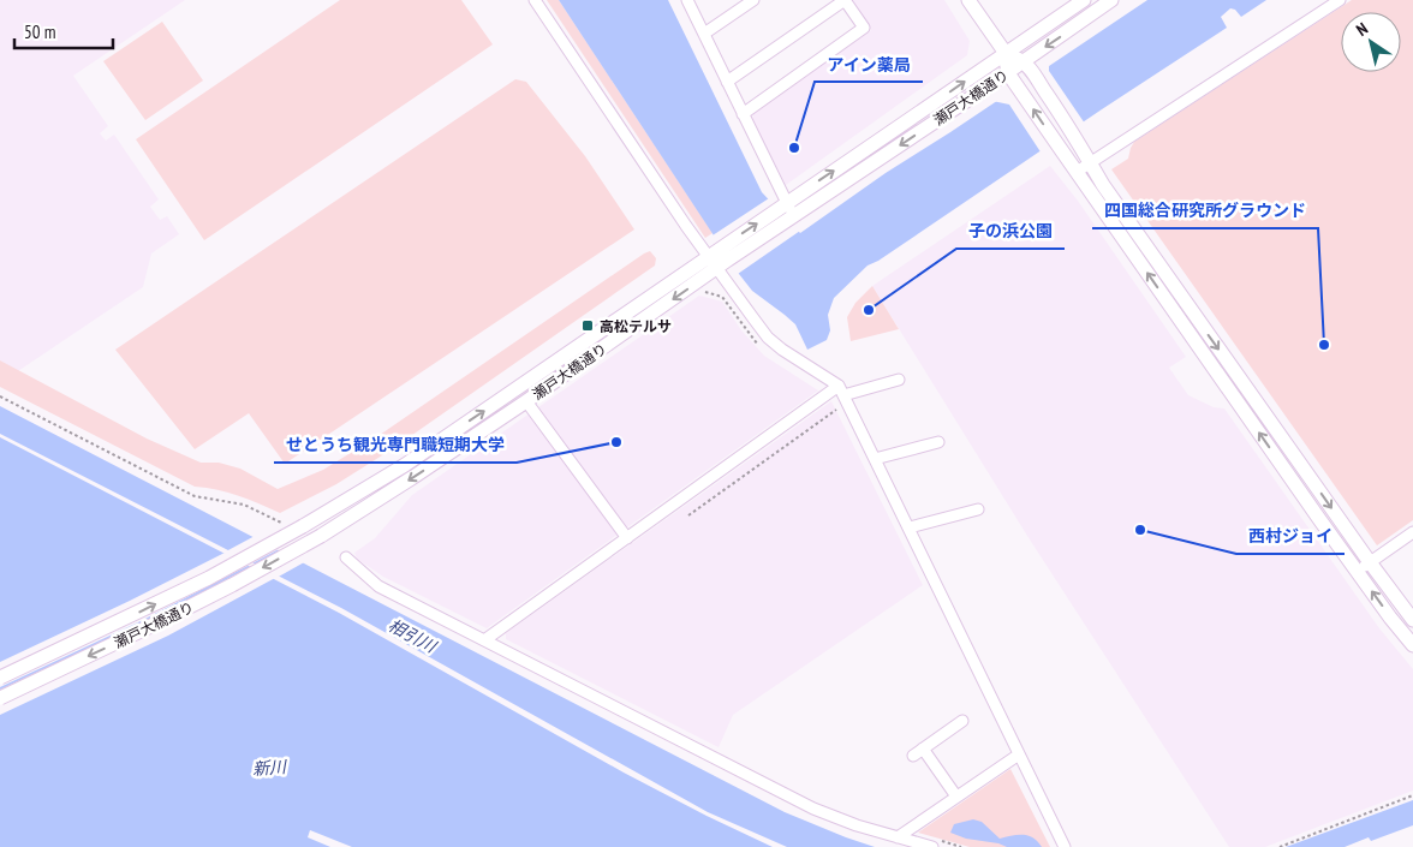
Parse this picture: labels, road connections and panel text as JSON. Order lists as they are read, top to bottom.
{
  "streets": {
    "street": ["瀬戸大橋通り"]
  },
  "water": ["相引川", "新川"],
  "places": {
    "other": [
      "アイン薬局",
      "子の浜公園",
      "四国総合研究所グラウンド",
      "せとうち観光専門職短期大学",
      "西村ジョイ"
    ],
    "transit": ["高松テルサ"]
  },
  "scale_bar": "50 m",
  "north": "top left"
}
